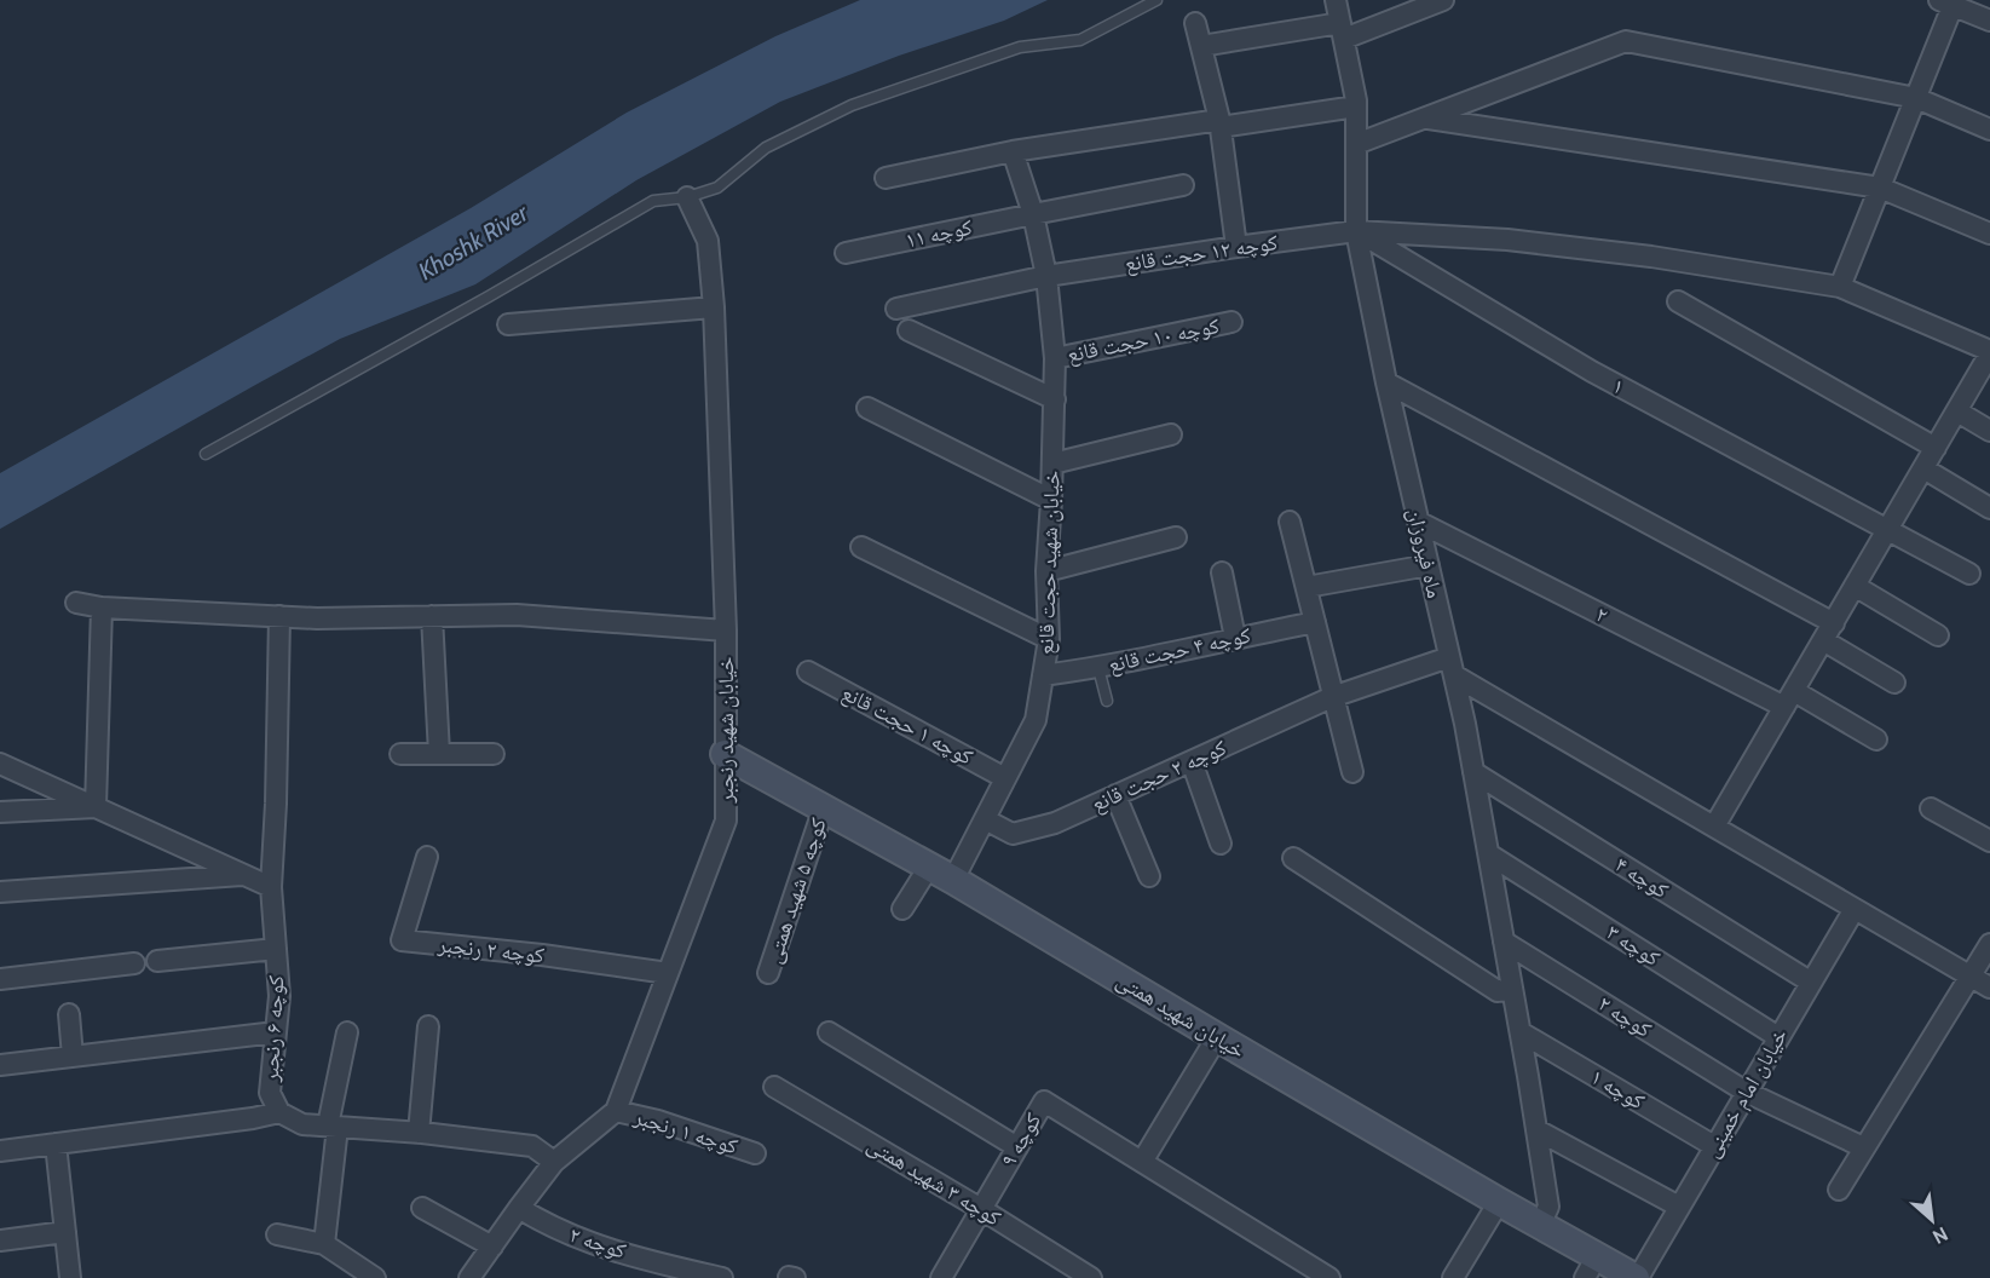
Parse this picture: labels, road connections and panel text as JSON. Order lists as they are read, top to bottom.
{
  "streets": {
    "street": [
      "کوچه ۱۱",
      "کوچه ۱۲ حجت قانع",
      "کوچه ۱۰ حجت قانع",
      "۱",
      "ماه فیروزان",
      "خیابان شهید حجت قانع",
      "۲",
      "کوچه ۴ حجت قانع",
      "کوچه ۱ حجت قانع",
      "خیابان شهید رنجبر",
      "کوچه ۲ حجت قانع",
      "کوچه ۴",
      "کوچه ۵ شهید همتی",
      "کوچه ۳",
      "کوچه ۲ رنجبر",
      "خیابان شهید همتی",
      "کوچه ۲",
      "کوچه ۶ رنجبر",
      "کوچه ۱",
      "خیابان امام خمینی",
      "کوچه ۱ رنجبر",
      "کوچه ۹",
      "کوچه ۳ شهید همتی"
    ]
  },
  "crossings": [
    ["کوچه ۱۱", "خیابان شهید حجت قانع"],
    ["کوچه ۱۲ حجت قانع", "۱"],
    ["کوچه ۱۲ حجت قانع", "ماه فیروزان"],
    ["کوچه ۱۲ حجت قانع", "خیابان شهید حجت قانع"],
    ["کوچه ۱۰ حجت قانع", "خیابان شهید حجت قانع"],
    ["۱", "ماه فیروزان"],
    ["ماه فیروزان", "۲"],
    ["ماه فیروزان", "کوچه ۲ حجت قانع"],
    ["ماه فیروزان", "کوچه ۴"],
    ["ماه فیروزان", "کوچه ۳"],
    ["ماه فیروزان", "خیابان شهید همتی"],
    ["ماه فیروزان", "کوچه ۲"],
    ["ماه فیروزان", "کوچه ۱"],
    ["خیابان شهید حجت قانع", "کوچه ۴ حجت قانع"],
    ["خیابان شهید حجت قانع", "کوچه ۱ حجت قانع"],
    ["خیابان شهید حجت قانع", "کوچه ۲ حجت قانع"],
    ["خیابان شهید حجت قانع", "خیابان شهید همتی"],
    ["خیابان شهید رنجبر", "کوچه ۲ رنجبر"],
    ["خیابان شهید رنجبر", "خیابان شهید همتی"],
    ["خیابان شهید رنجبر", "کوچه ۲"],
    ["خیابان شهید رنجبر", "کوچه ۶ رنجبر"],
    ["خیابان شهید رنجبر", "کوچه ۱ رنجبر"],
    ["کوچه ۴", "خیابان امام خمینی"],
    ["کوچه ۵ شهید همتی", "خیابان شهید همتی"],
    ["کوچه ۳", "خیابان امام خمینی"],
    ["خیابان شهید همتی", "خیابان امام خمینی"],
    ["کوچه ۲", "خیابان امام خمینی"],
    ["کوچه ۱", "خیابان امام خمینی"],
    ["کوچه ۹", "کوچه ۳ شهید همتی"]
  ],
  "water": ["Khoshk River"],
  "north": "bottom right"
}
